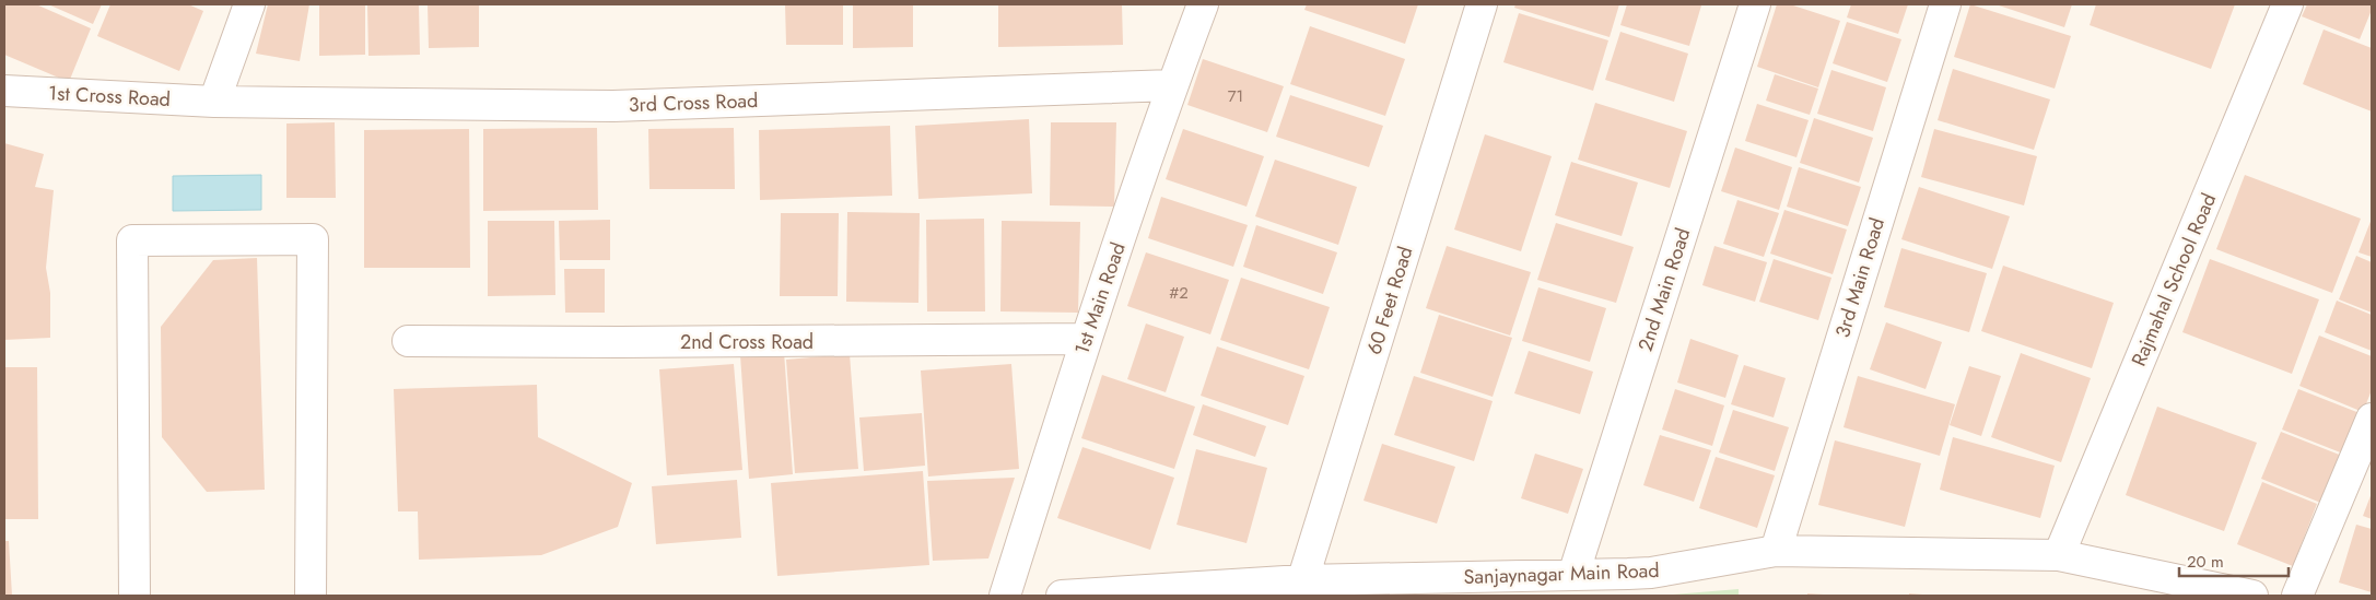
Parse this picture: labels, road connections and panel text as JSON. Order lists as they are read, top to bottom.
{
  "streets": {
    "street": [
      "1st Cross Road",
      "3rd Cross Road",
      "3rd Main Road",
      "Rajmahal School Road",
      "2nd Main Road",
      "1st Main Road",
      "60 Feet Road",
      "2nd Cross Road",
      "Sanjaynagar Main Road"
    ]
  },
  "crossings": [
    ["1st Cross Road", "3rd Cross Road"],
    ["3rd Cross Road", "1st Main Road"],
    ["3rd Main Road", "Sanjaynagar Main Road"],
    ["Rajmahal School Road", "Sanjaynagar Main Road"],
    ["2nd Main Road", "Sanjaynagar Main Road"],
    ["1st Main Road", "2nd Cross Road"],
    ["60 Feet Road", "Sanjaynagar Main Road"]
  ],
  "house_numbers": ["71", "#2"],
  "scale_bar": "20 m"
}
